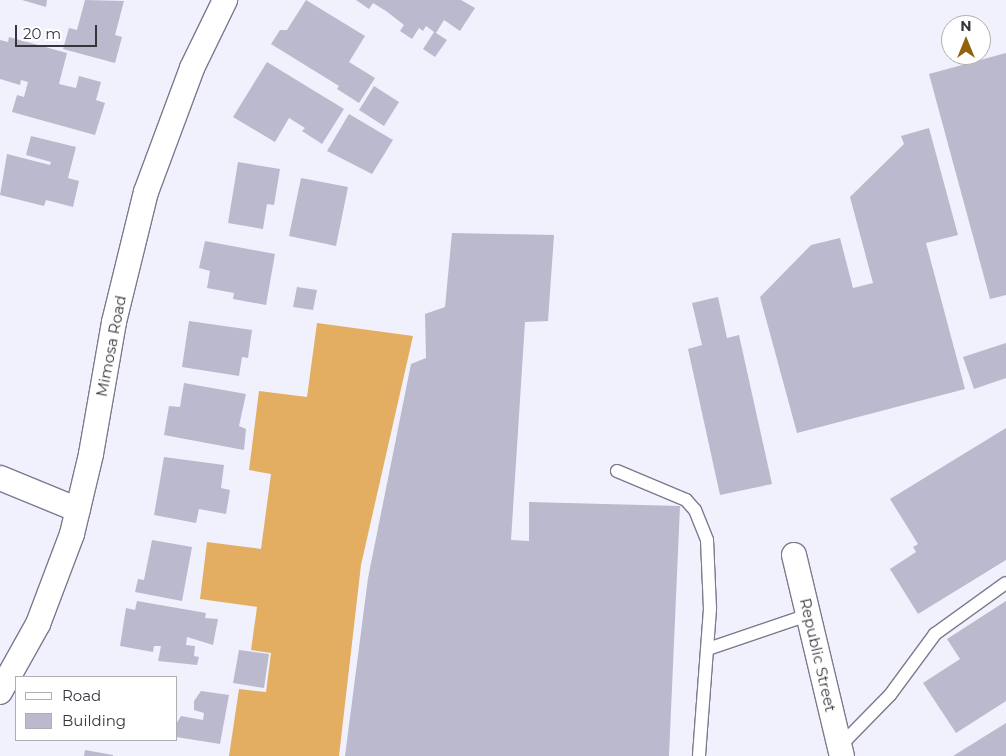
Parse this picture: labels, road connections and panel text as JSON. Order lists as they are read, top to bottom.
{
  "streets": {
    "street": ["Mimosa Road", "Republic Street"]
  },
  "legend": ["Road", "Building"],
  "scale_bar": "20 m",
  "north": "top"
}
